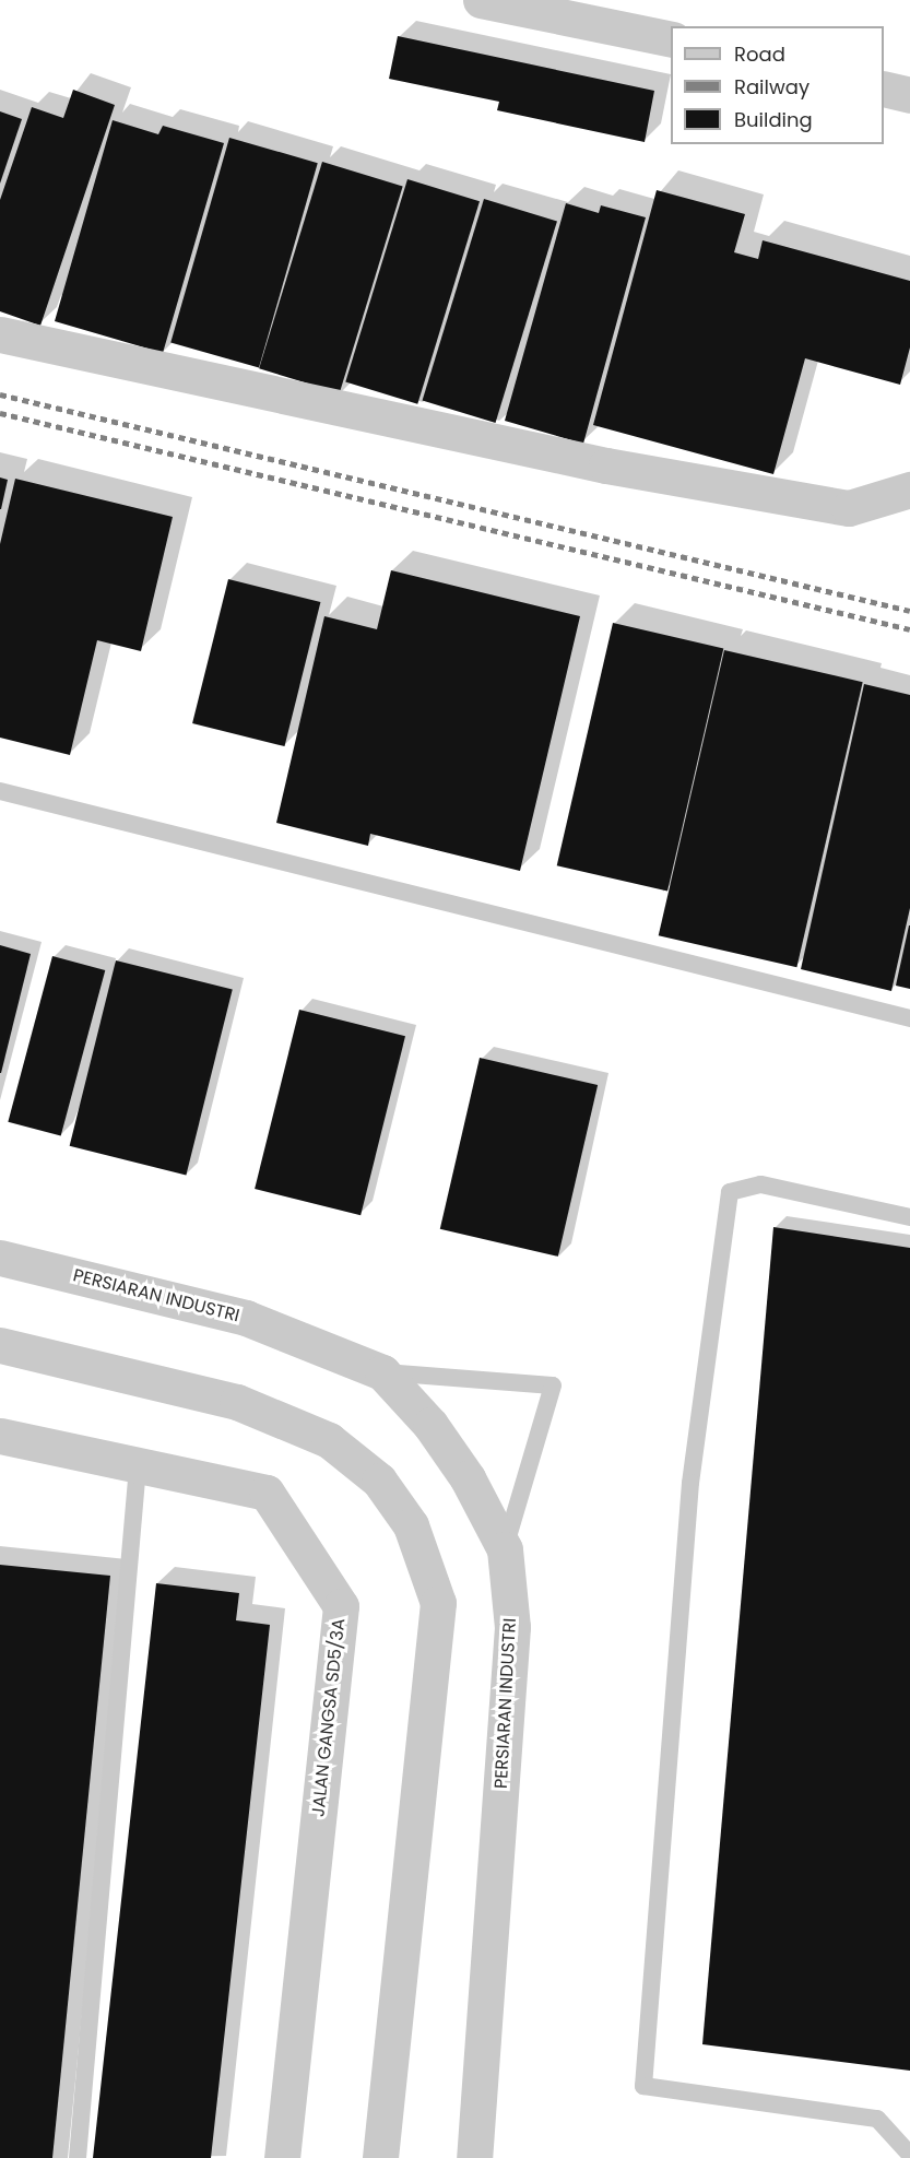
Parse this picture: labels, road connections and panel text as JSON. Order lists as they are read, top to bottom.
{
  "streets": {
    "street": ["PERSIARAN INDUSTRI", "JALAN GANGSA SD5/3A"]
  },
  "legend": ["Road", "Railway", "Building"]
}
